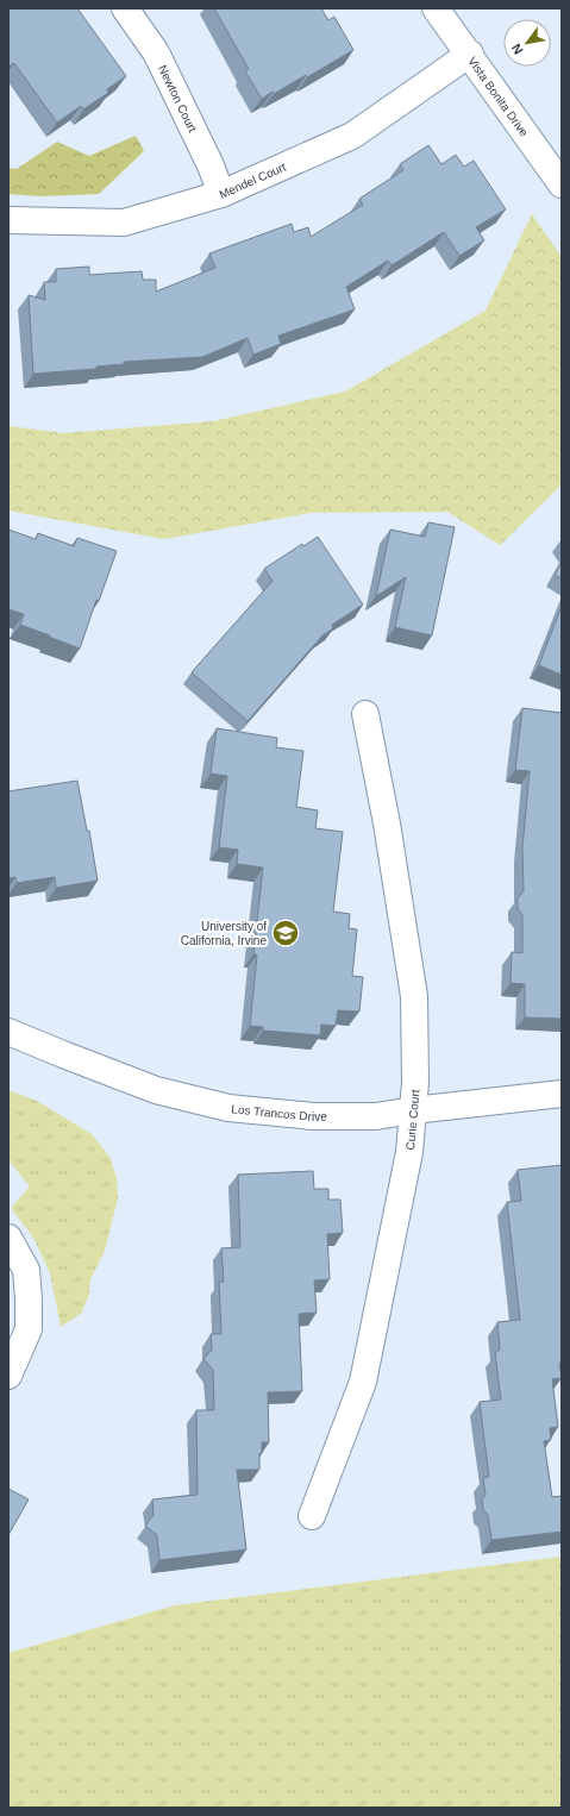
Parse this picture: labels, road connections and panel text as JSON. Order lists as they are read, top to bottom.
{
  "streets": {
    "street": [
      "Vista Bonita Drive",
      "Newton Court",
      "Mendel Court",
      "Los Trancos Drive",
      "Curie Court"
    ]
  },
  "crossings": [
    ["Vista Bonita Drive", "Mendel Court"],
    ["Newton Court", "Mendel Court"],
    ["Los Trancos Drive", "Curie Court"]
  ],
  "places": {
    "school or university": ["University of California, Irvine"]
  },
  "north": "bottom left"
}
